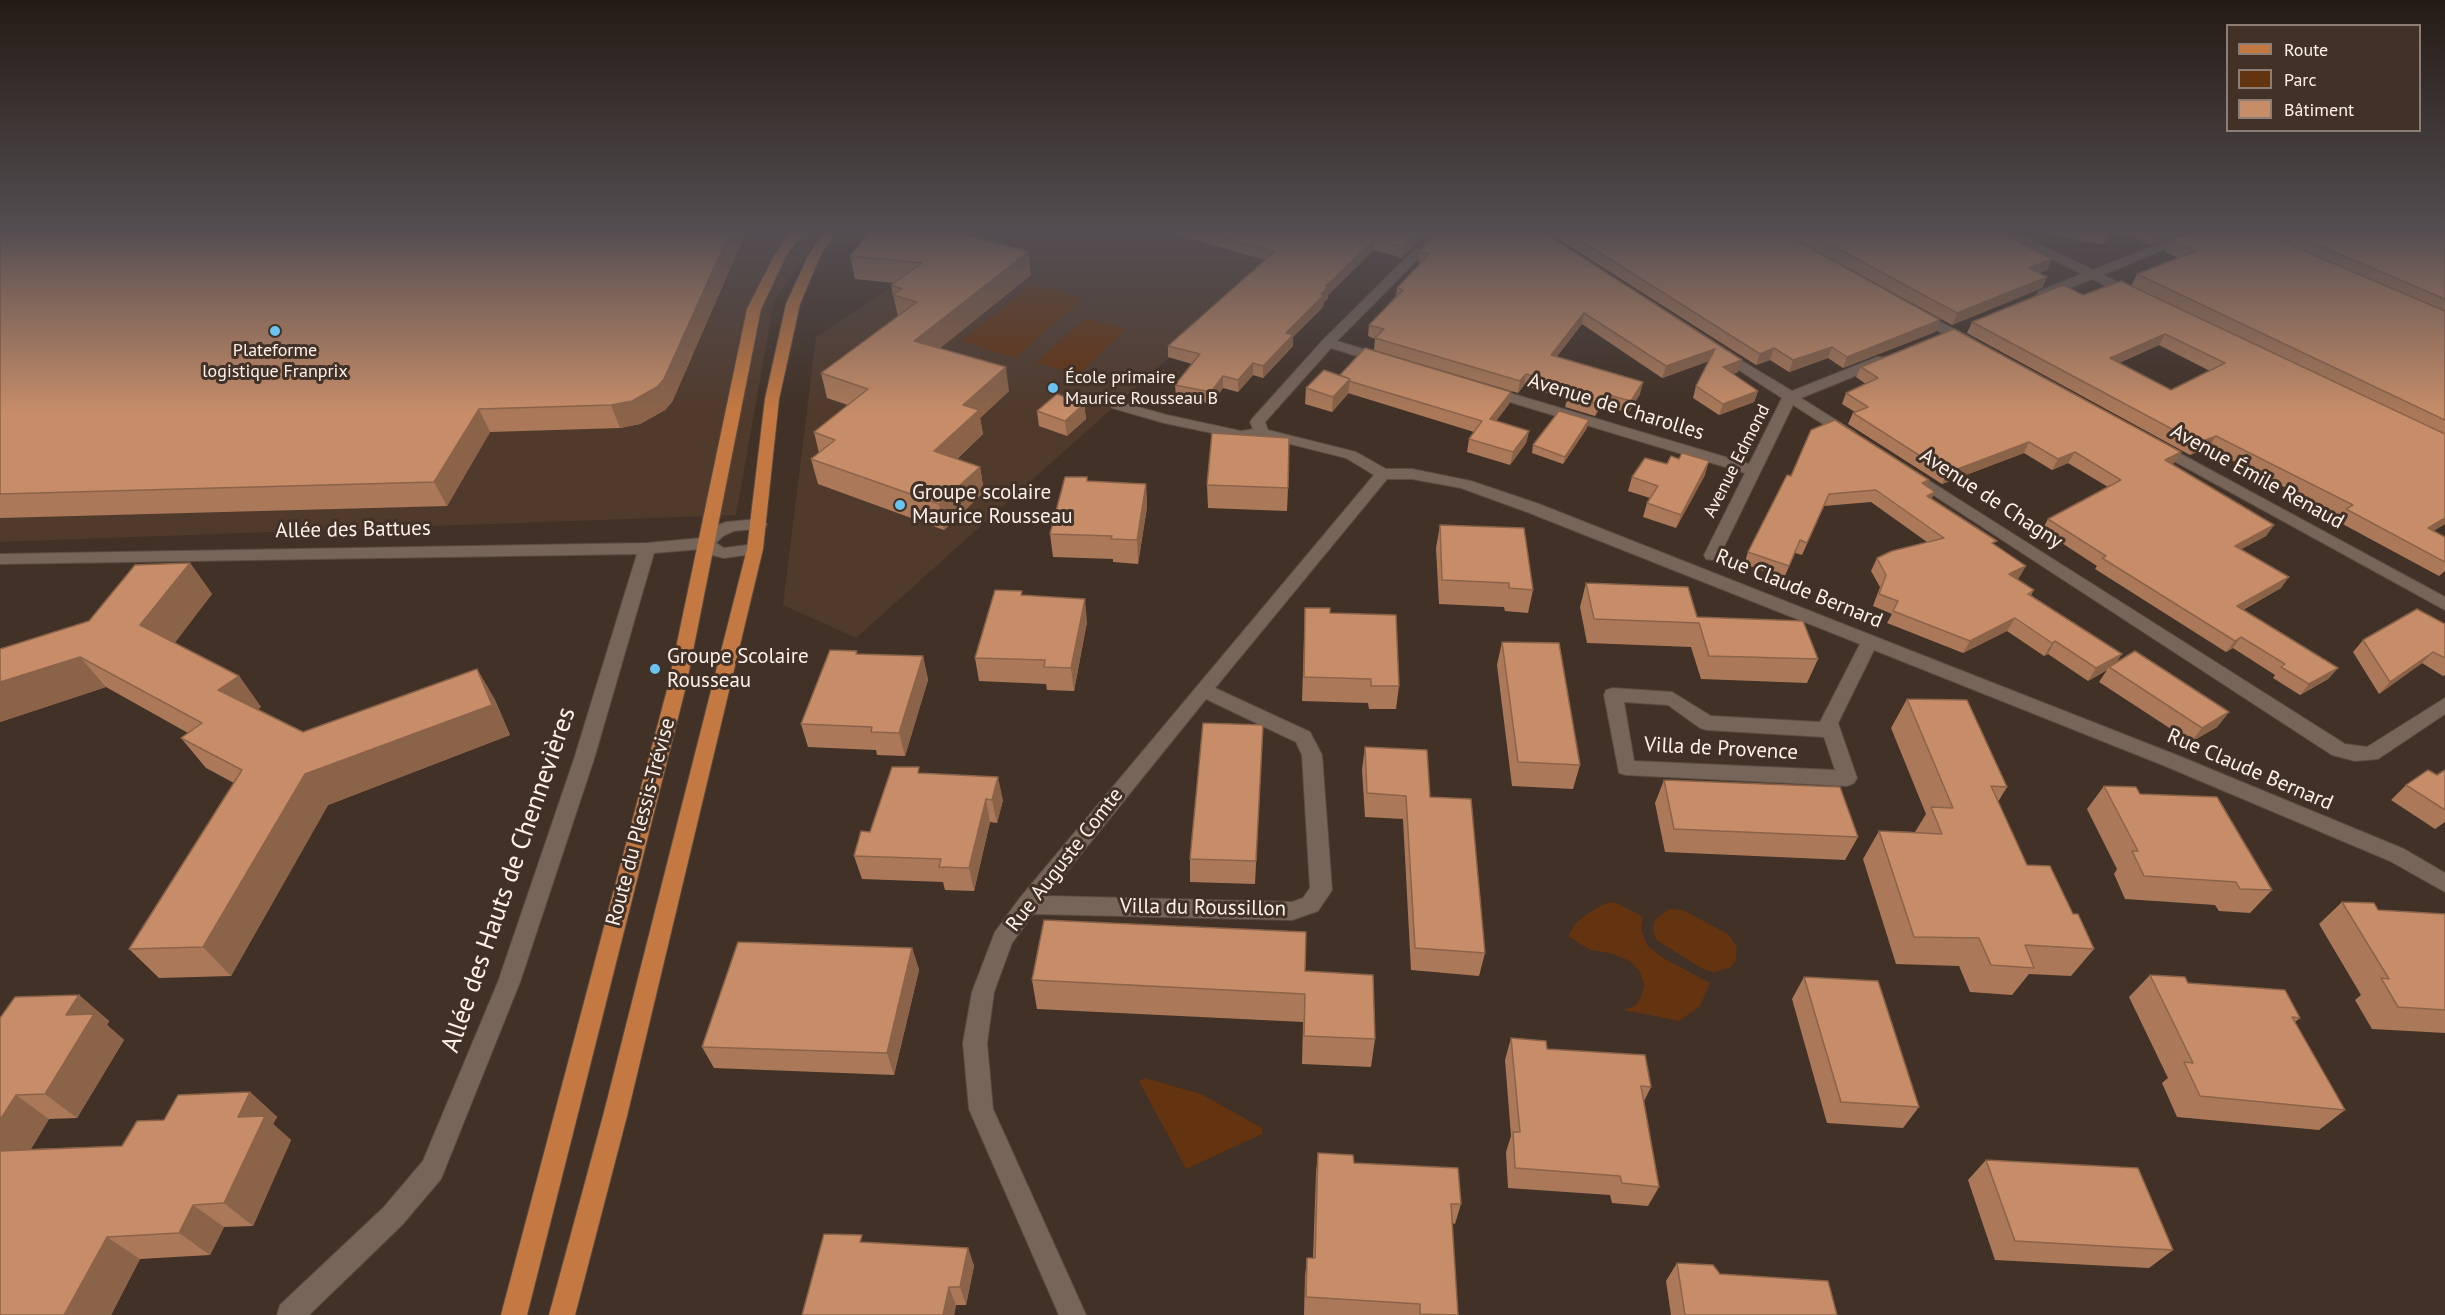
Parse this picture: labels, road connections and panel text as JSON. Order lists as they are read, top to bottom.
{
  "streets": {
    "main road": ["Route du Plessis-Trévise"],
    "street": [
      "Avenue de Charolles",
      "Avenue Edmond",
      "Avenue Émile Renaud",
      "Avenue de Chagny",
      "Allée des Battues",
      "Rue Claude Bernard",
      "Villa de Provence",
      "Rue Auguste Comte",
      "Allée des Hauts de Chennevières",
      "Villa du Roussillon"
    ]
  },
  "crossings": [
    ["Avenue de Charolles", "Avenue Edmond"],
    ["Allée des Battues", "Route du Plessis-Trévise"],
    ["Allée des Battues", "Allée des Hauts de Chennevières"],
    ["Rue Claude Bernard", "Rue Auguste Comte"],
    ["Rue Auguste Comte", "Villa du Roussillon"]
  ],
  "places": [
    "Plateforme logistique Franprix",
    "École primaire Maurice Rousseau B",
    "Groupe scolaire Maurice Rousseau",
    "Groupe Scolaire Rousseau"
  ],
  "legend": ["Route", "Parc", "Bâtiment"]
}
